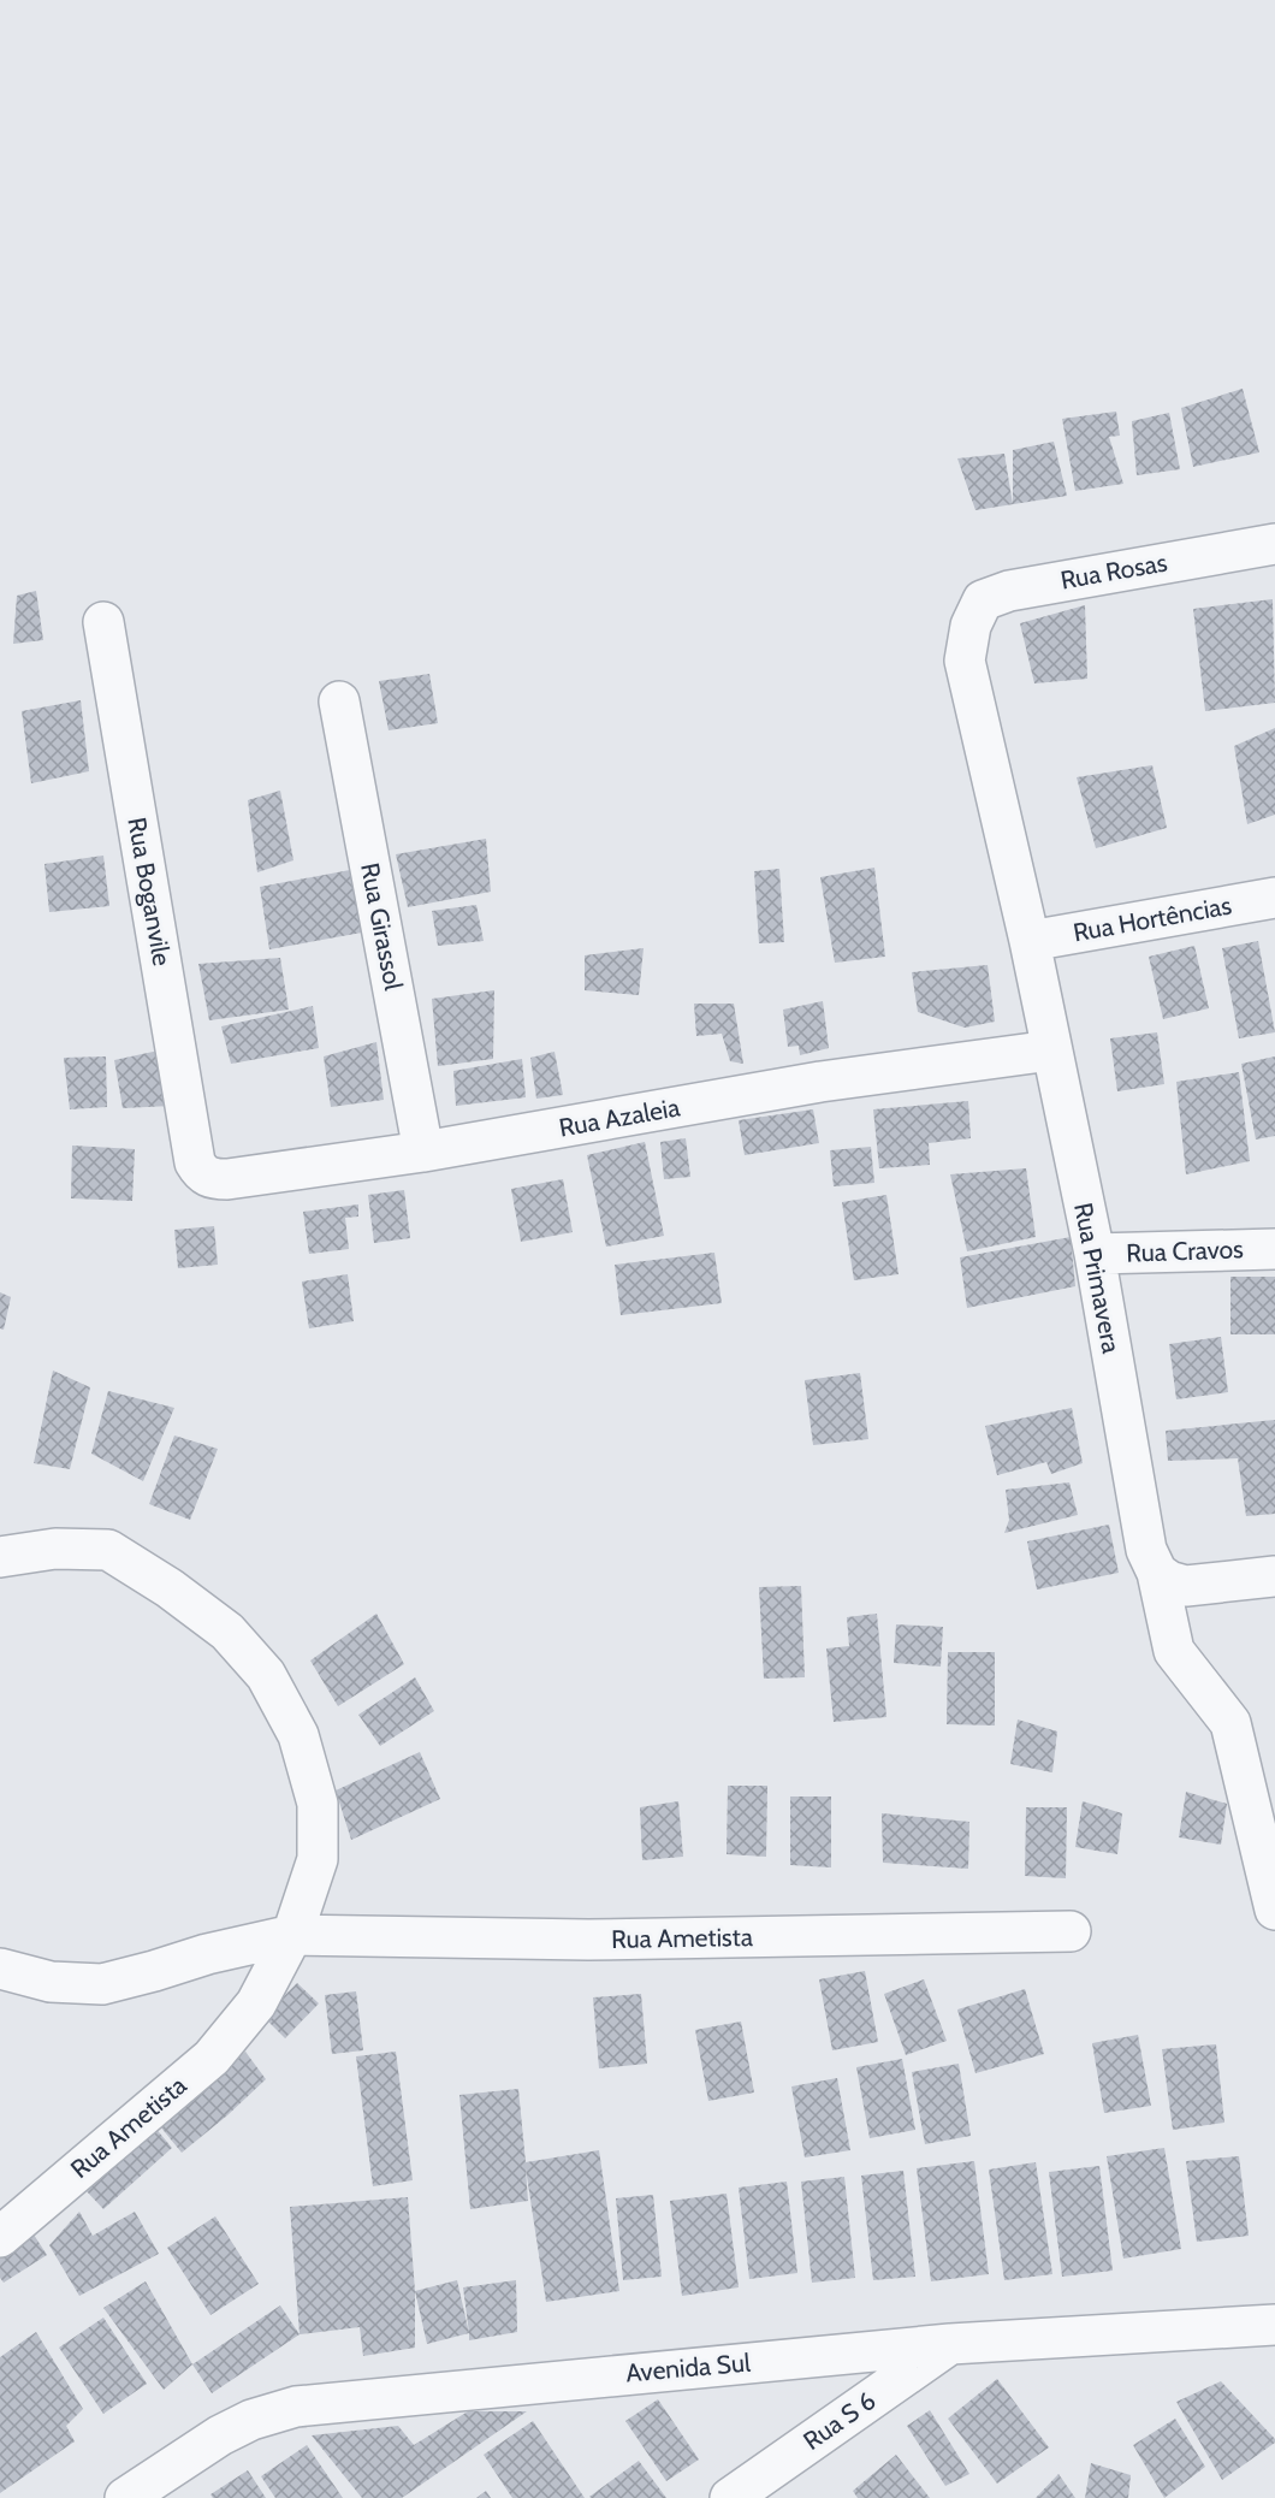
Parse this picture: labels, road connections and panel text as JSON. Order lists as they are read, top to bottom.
{
  "streets": {
    "street": [
      "Rua Rosas",
      "Rua Boganvile",
      "Rua Hortências",
      "Rua Girassol",
      "Rua Azaleia",
      "Rua Cravos",
      "Rua Primavera",
      "Rua Ametista",
      "Avenida Sul",
      "Rua S 6"
    ]
  },
  "crossings": [
    ["Rua Rosas", "Rua Primavera"],
    ["Rua Boganvile", "Rua Azaleia"],
    ["Rua Hortências", "Rua Primavera"],
    ["Rua Girassol", "Rua Azaleia"],
    ["Rua Azaleia", "Rua Primavera"],
    ["Rua Cravos", "Rua Primavera"],
    ["Avenida Sul", "Rua S 6"]
  ]
}
